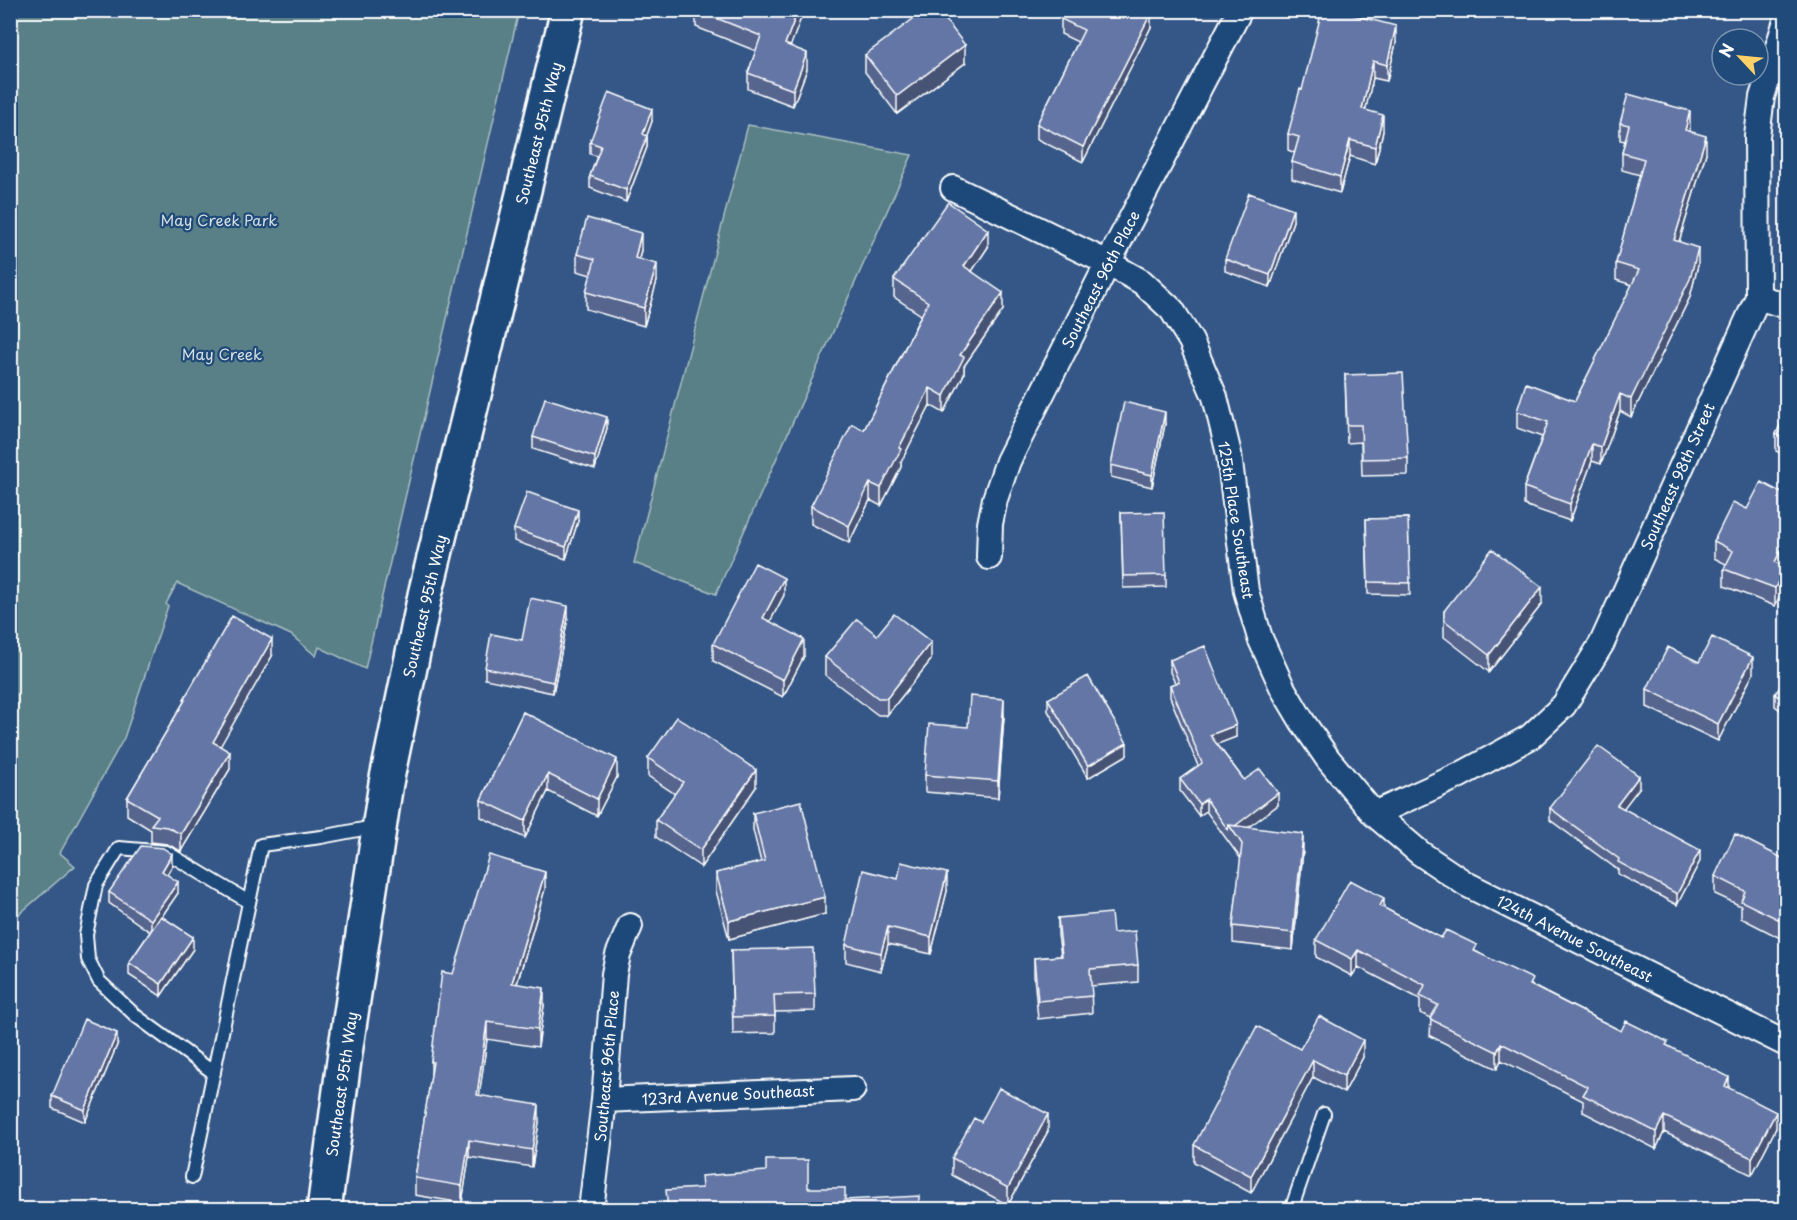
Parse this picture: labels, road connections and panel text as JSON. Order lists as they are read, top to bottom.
{
  "streets": {
    "street": [
      "Southeast 95th Way",
      "Southeast 96th Place",
      "Southeast 98th Street",
      "125th Place Southeast",
      "124th Avenue Southeast",
      "123rd Avenue Southeast"
    ]
  },
  "crossings": [
    ["Southeast 96th Place", "125th Place Southeast"],
    ["Southeast 96th Place", "123rd Avenue Southeast"],
    ["Southeast 98th Street", "125th Place Southeast"],
    ["Southeast 98th Street", "124th Avenue Southeast"],
    ["125th Place Southeast", "124th Avenue Southeast"]
  ],
  "parks": ["May Creek Park", "May Creek"],
  "north": "top left"
}
